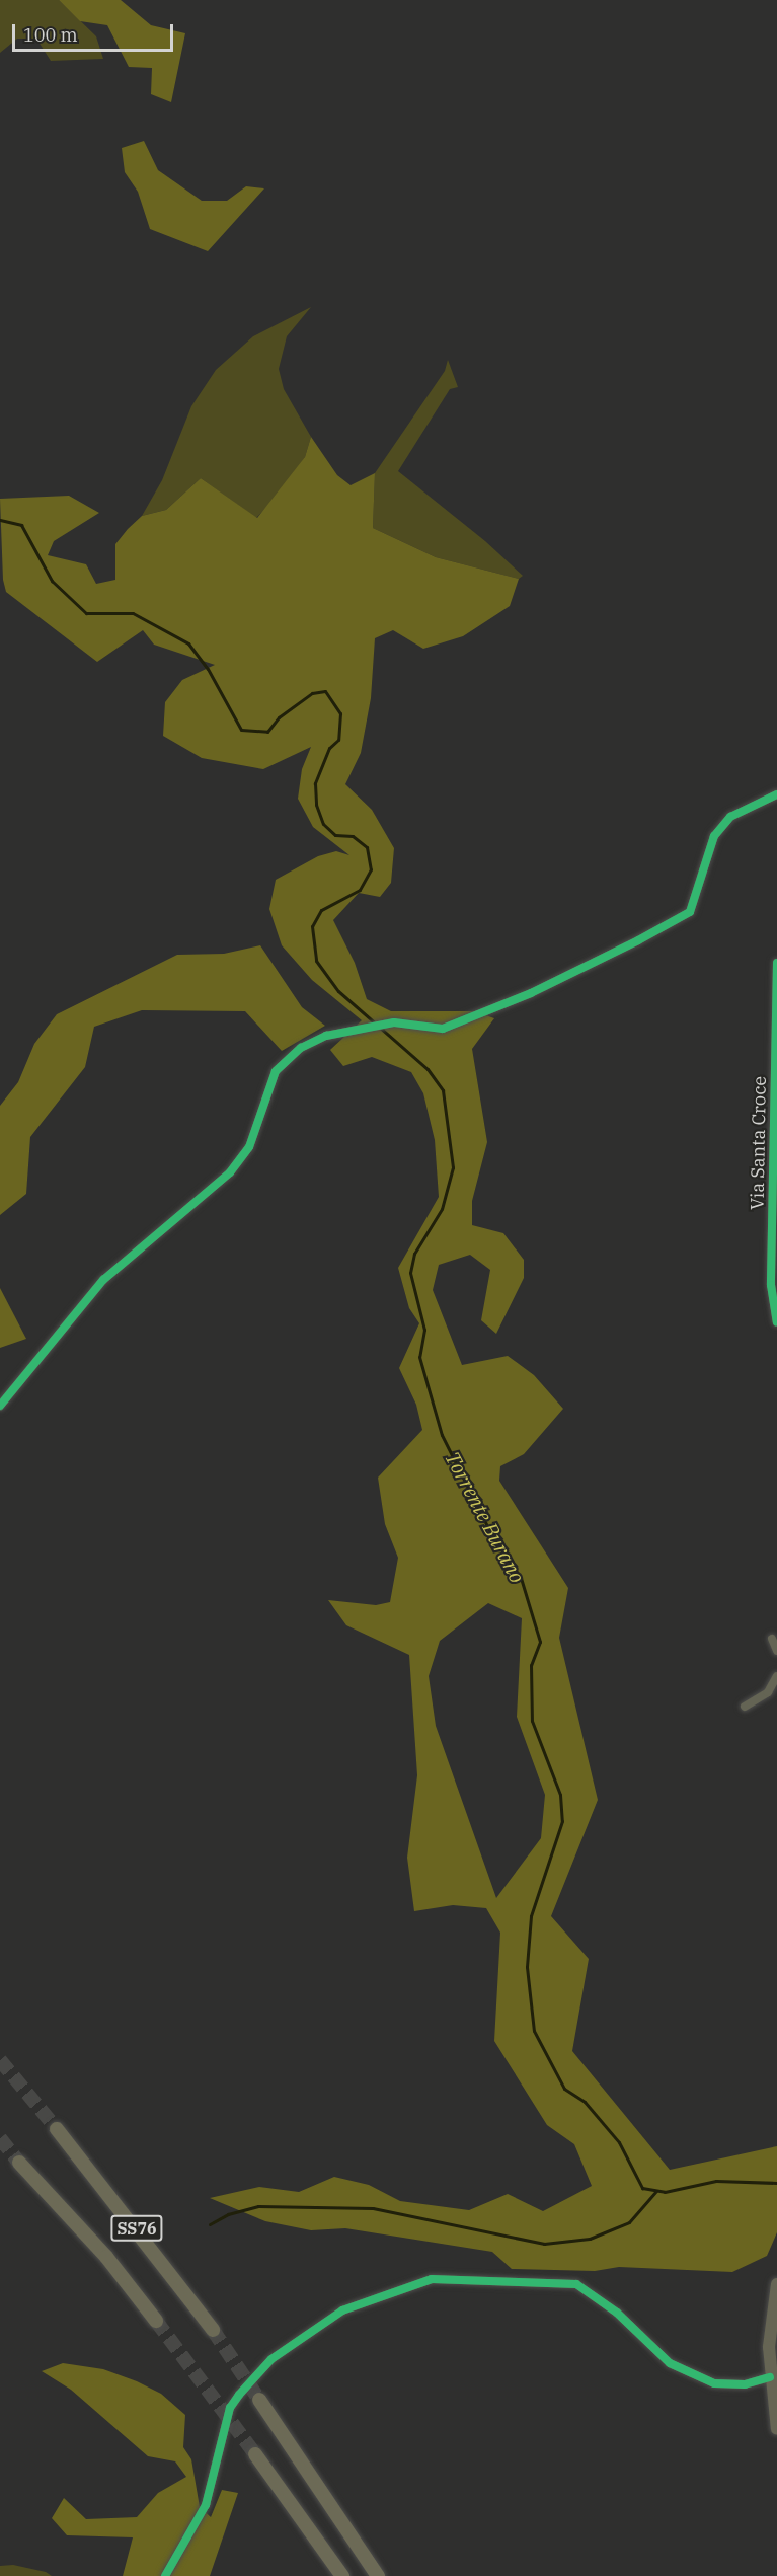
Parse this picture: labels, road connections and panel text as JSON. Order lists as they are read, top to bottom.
{
  "streets": {
    "highway": ["SS76"],
    "street": ["Via Santa Croce"]
  },
  "water": ["Torrente Burano"],
  "scale_bar": "100 m"
}
